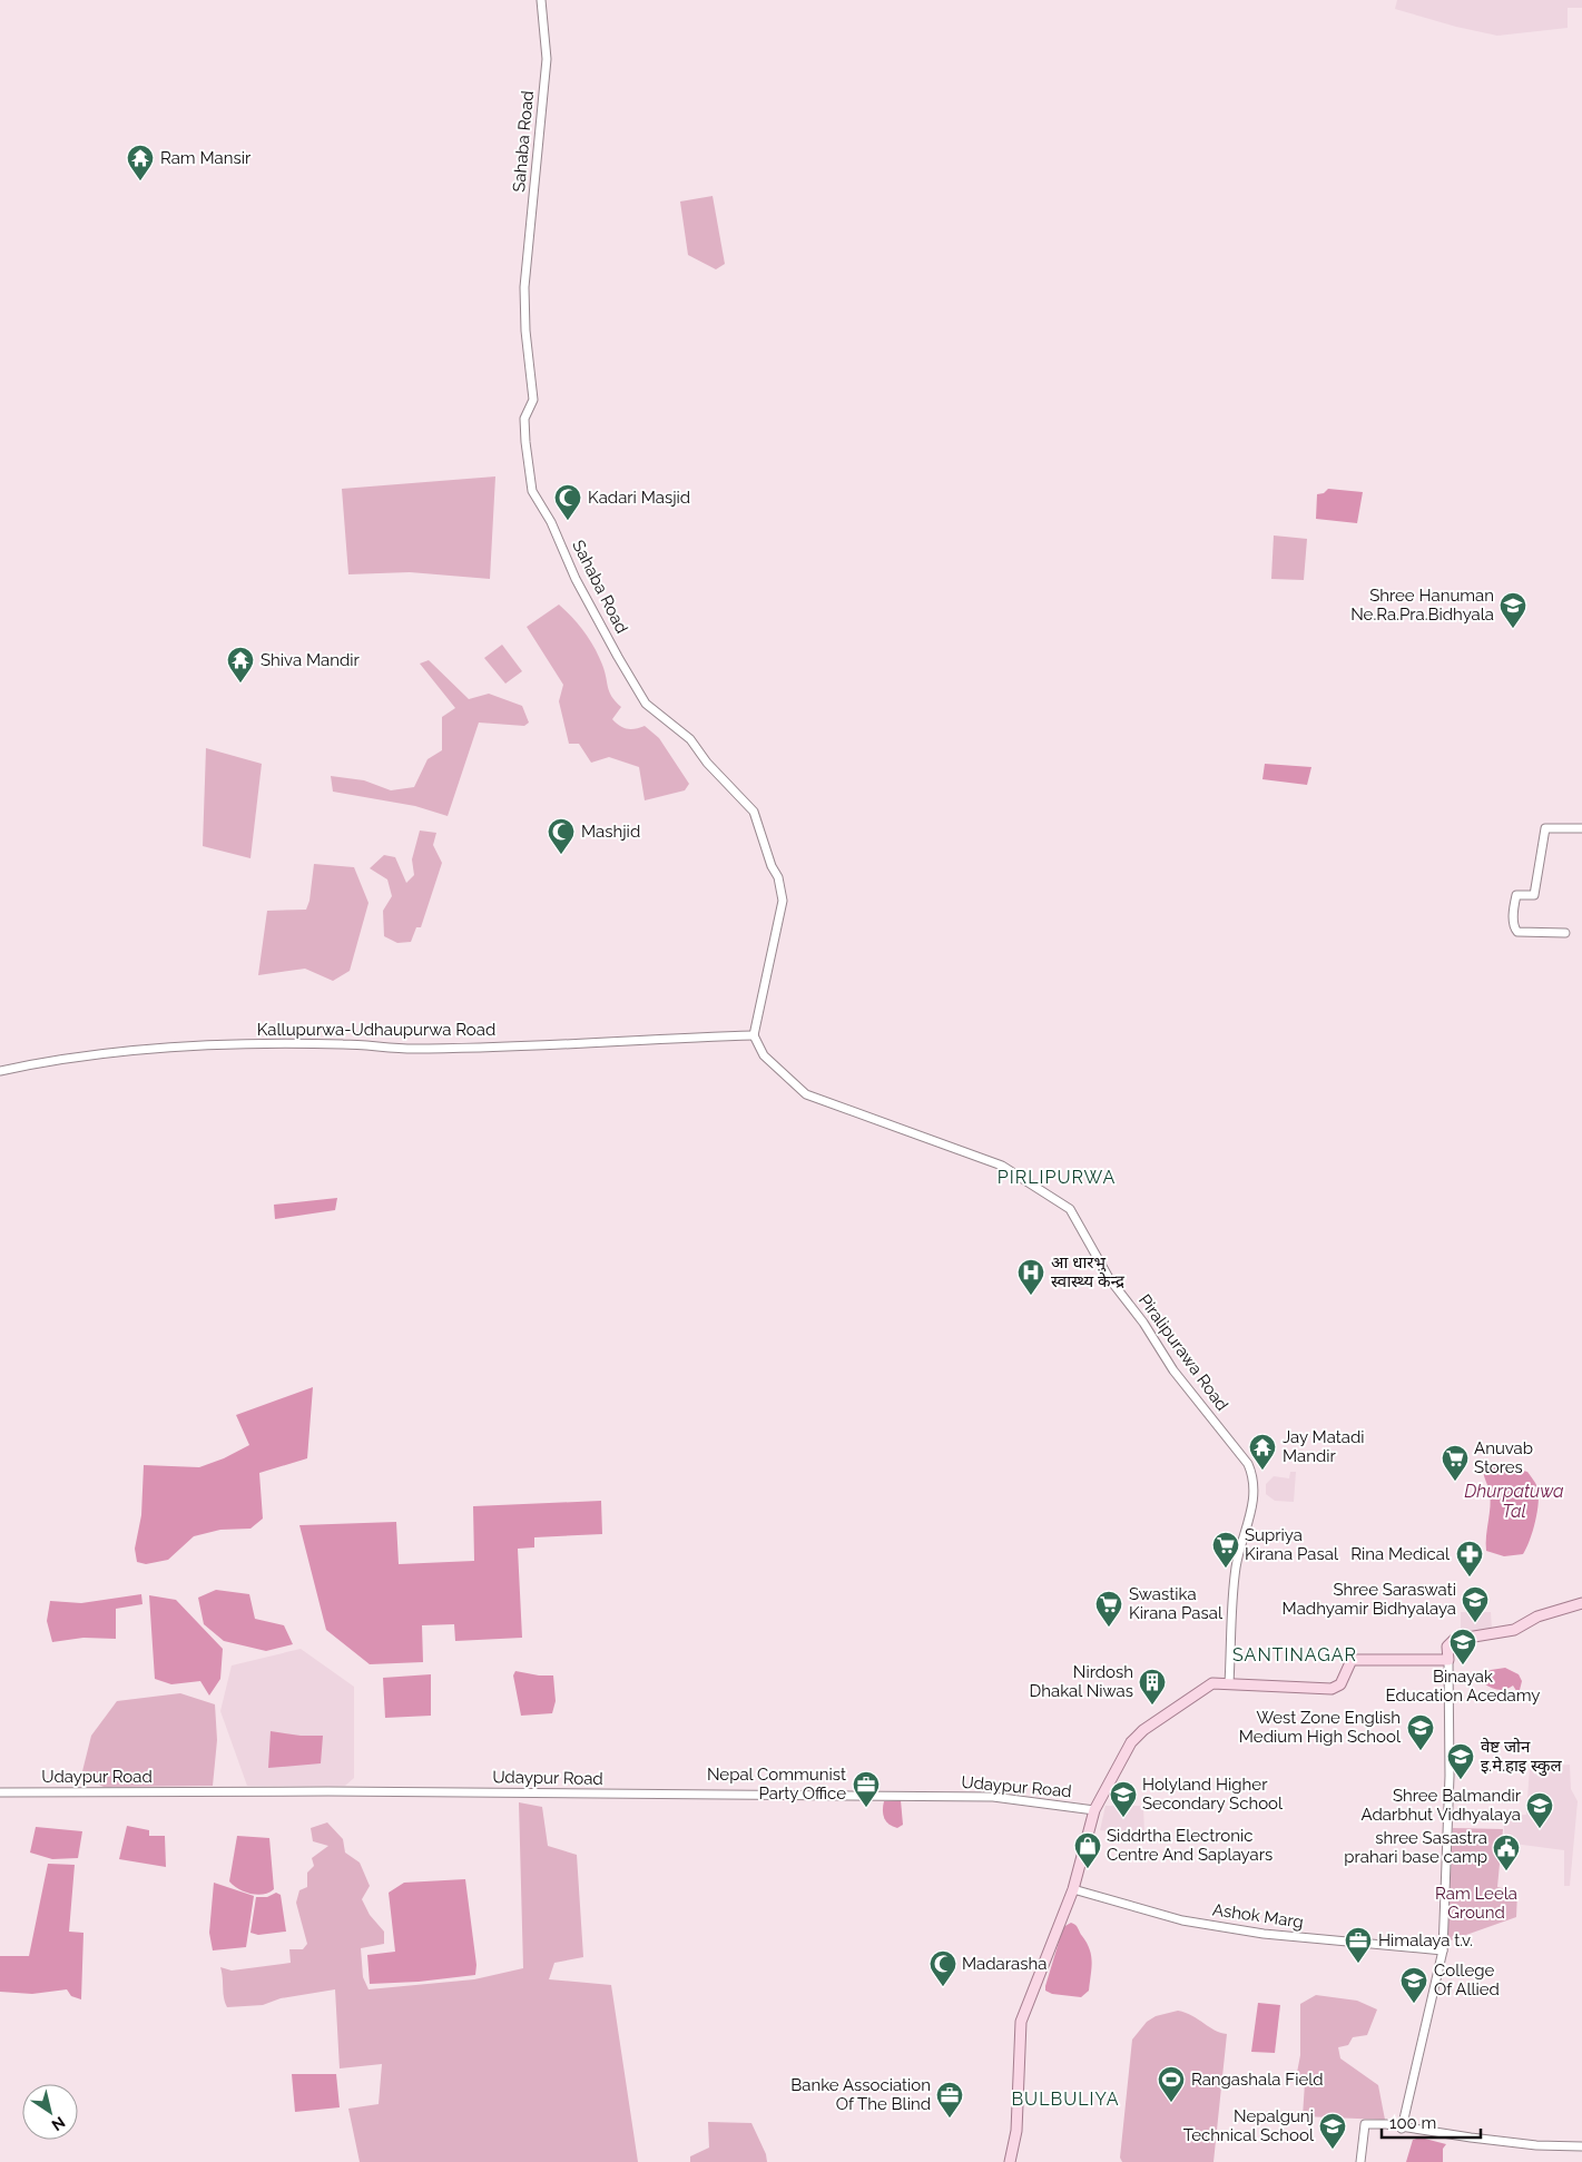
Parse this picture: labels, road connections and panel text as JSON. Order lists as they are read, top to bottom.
{
  "streets": {
    "street": [
      "Sahaba Road",
      "Kallupurwa-Udhaupurwa Road",
      "Piralipurawa Road",
      "Udaypur Road",
      "Ashok Marg"
    ]
  },
  "crossings": [
    ["Sahaba Road", "Kallupurwa-Udhaupurwa Road"],
    ["Sahaba Road", "Piralipurawa Road"],
    ["Kallupurwa-Udhaupurwa Road", "Piralipurawa Road"]
  ],
  "districts": ["PIRLIPURWA", "SANTINAGAR", "BULBULIYA"],
  "water": ["Dhurpatuwa Tal"],
  "parks": ["Ram Leela Ground"],
  "places": {
    "temple": ["Ram Mansir", "Shiva Mandir", "Jay Matadi Mandir"],
    "mosque": ["Kadari Masjid", "Mashjid", "Madarasha"],
    "school or university": [
      "Shree Hanuman Ne.Ra.Pra.Bidhyala",
      "Shree Saraswati Madhyamir Bidhyalaya",
      "Binayak Education Acedamy",
      "West Zone English Medium High School",
      "वेष्ट जाेन इ.मे.हाइ स्कुल",
      "Holyland Higher Secondary School",
      "Shree Balmandir Adarbhut Vidhyalaya",
      "College Of Allied",
      "Nepalgunj Technical School"
    ],
    "hospital": ["आ धारभु स्वास्थ्य केन्द्र"],
    "supermarket": ["Anuvab Stores", "Supriya Kirana Pasal", "Swastika Kirana Pasal"],
    "pharmacy": ["Rina Medical"],
    "building": ["Nirdosh Dhakal Niwas"],
    "office": ["Nepal Communist Party Office", "Himalaya t.v.", "Banke Association Of The Blind"],
    "shop": ["Siddrtha Electronic Centre And Saplayars"],
    "public building": ["shree Sasastra prahari base camp"],
    "sports": ["Rangashala Field"]
  },
  "scale_bar": "100 m",
  "north": "bottom right"
}
